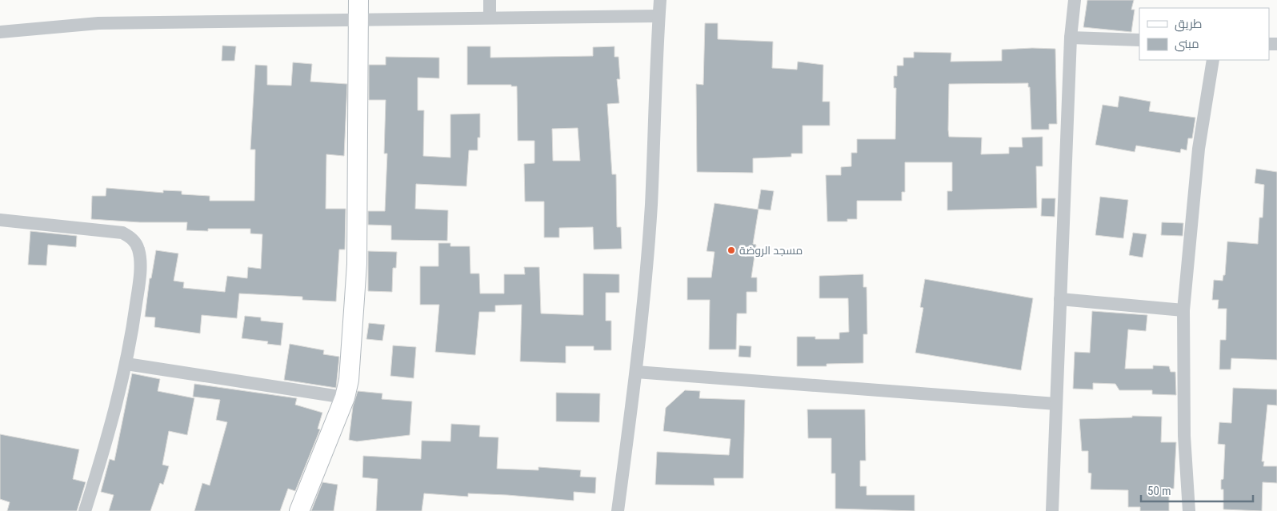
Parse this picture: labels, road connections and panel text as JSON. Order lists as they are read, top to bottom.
{
  "places": ["مسجد الروضة"],
  "legend": ["طريق", "مبنى"],
  "scale_bar": "50 m"
}
